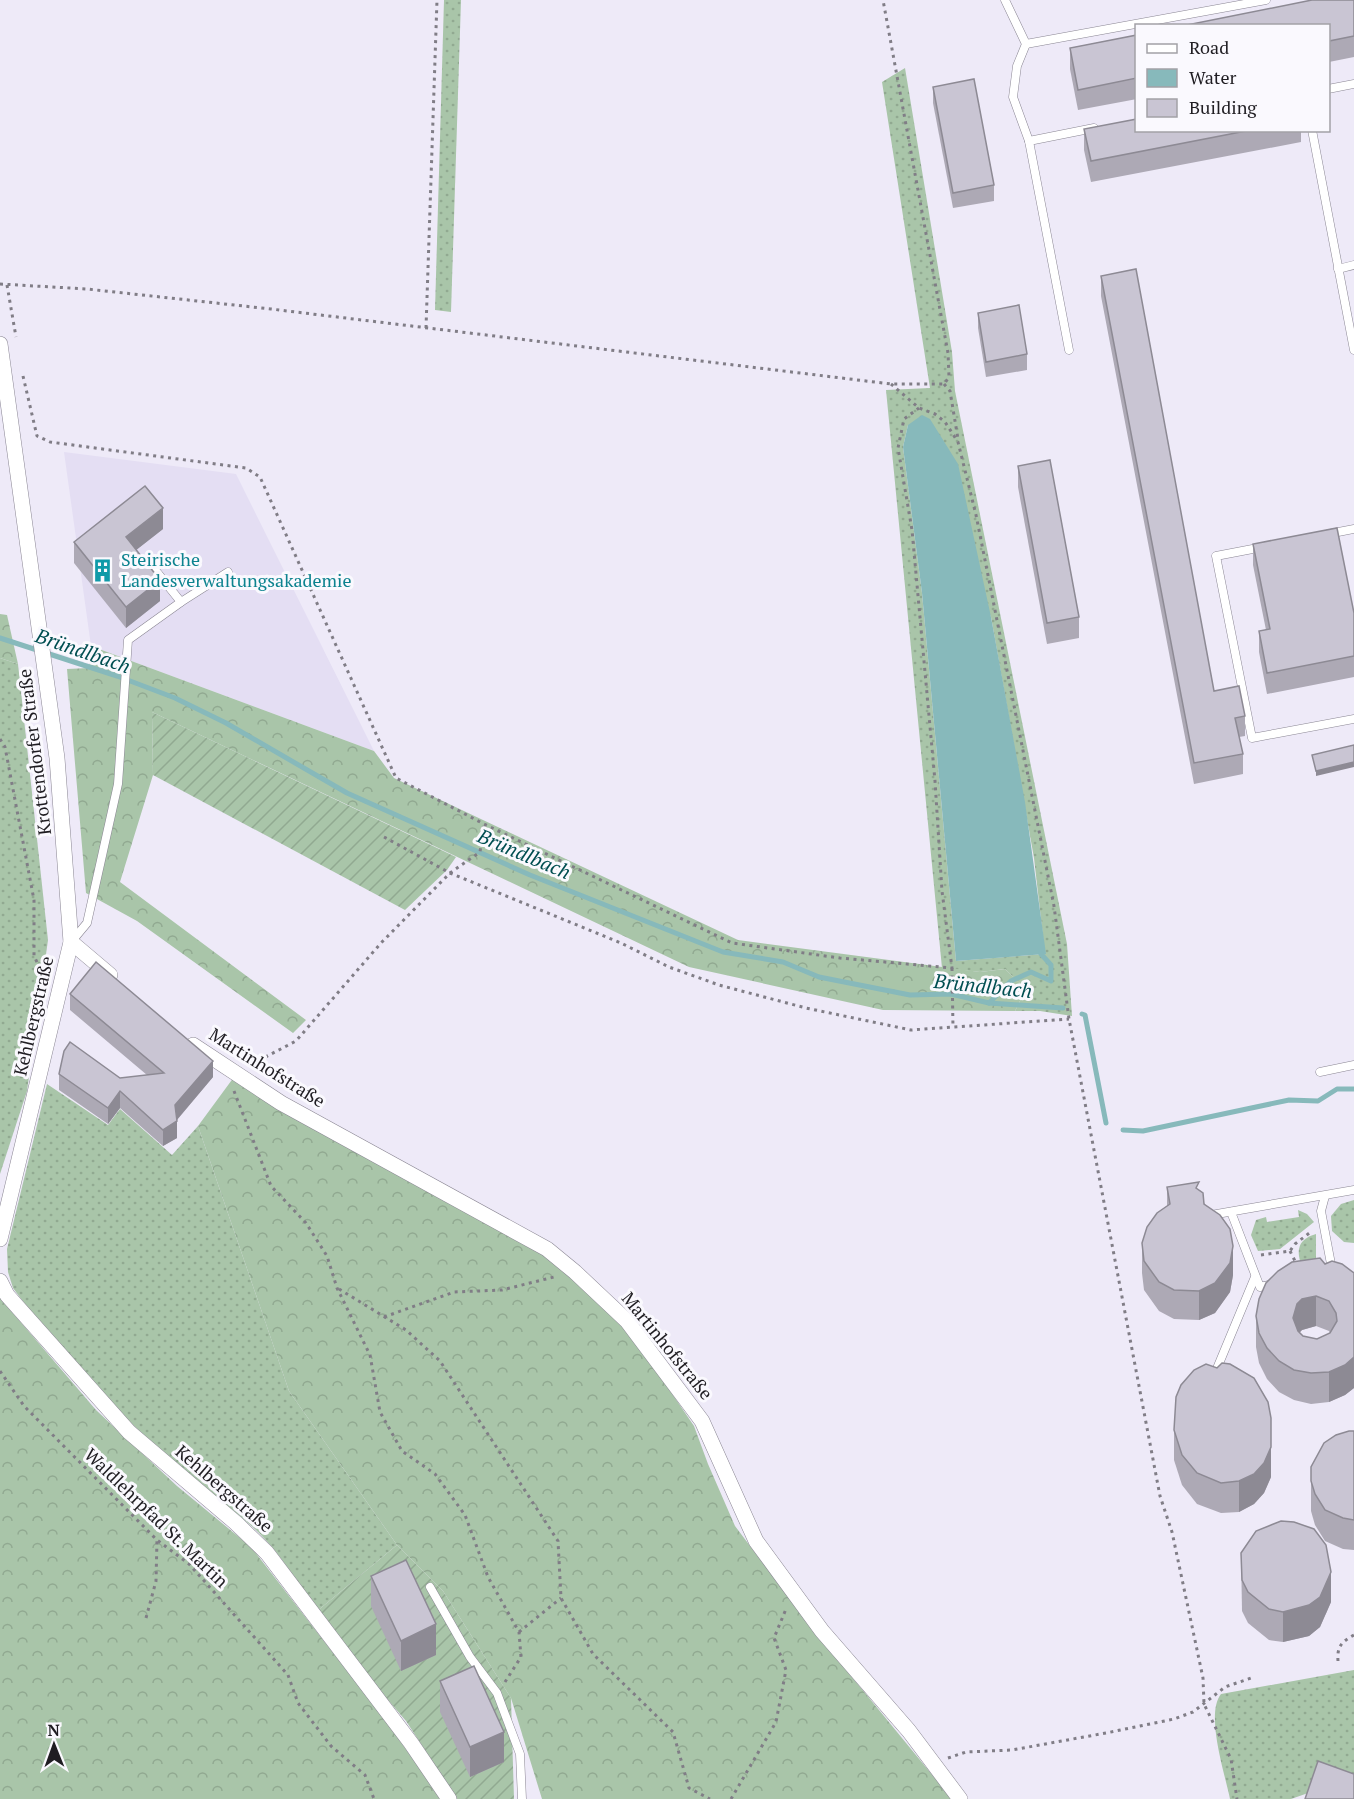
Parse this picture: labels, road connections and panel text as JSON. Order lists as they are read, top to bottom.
{
  "streets": {
    "street": ["Krottendorfer Straße", "Kehlbergstraße", "Martinhofstraße"],
    "path": ["Waldlehrpfad St. Martin"]
  },
  "crossings": [
    ["Krottendorfer Straße", "Kehlbergstraße"]
  ],
  "water": ["Bründlbach"],
  "places": {
    "building": ["Steirische Landesverwaltungsakademie"]
  },
  "legend": ["Road", "Water", "Building"],
  "north": "top"
}
